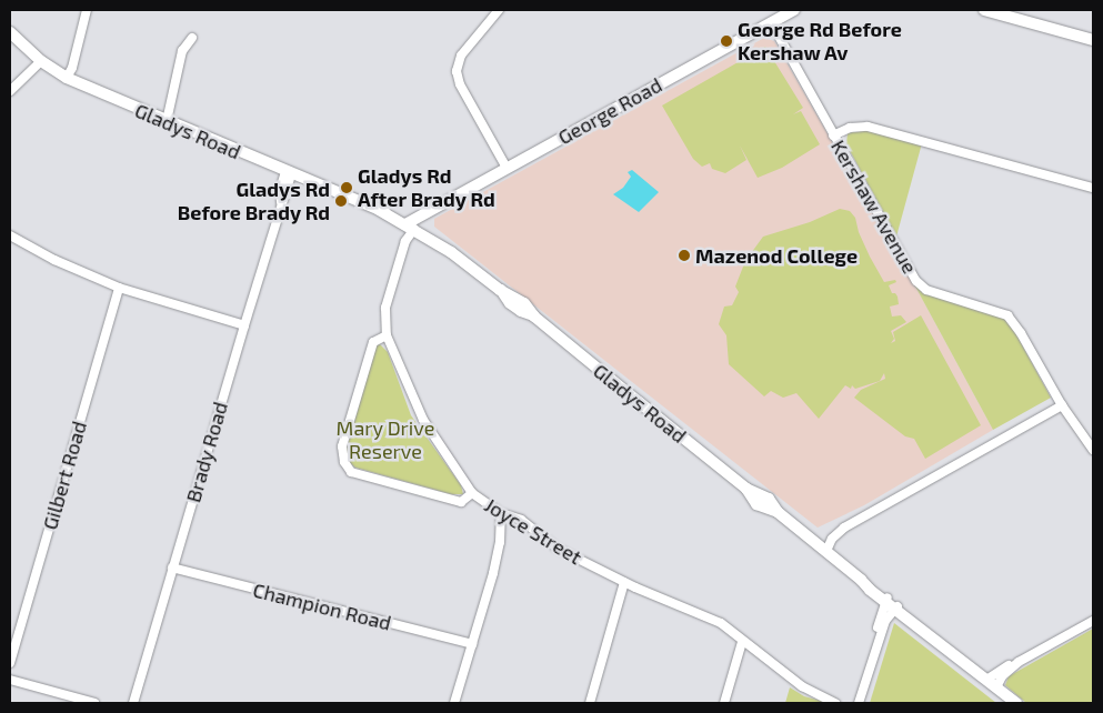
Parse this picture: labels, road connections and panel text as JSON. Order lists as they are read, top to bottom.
{
  "streets": {
    "street": [
      "George Road",
      "Gladys Road",
      "Kershaw Avenue",
      "Brady Road",
      "Gilbert Road",
      "Joyce Street",
      "Champion Road"
    ]
  },
  "crossings": [
    ["George Road", "Gladys Road"],
    ["George Road", "Kershaw Avenue"],
    ["George Road", "Joyce Street"],
    ["Gladys Road", "Brady Road"],
    ["Gladys Road", "Joyce Street"],
    ["Brady Road", "Champion Road"]
  ],
  "parks": ["Mary Drive Reserve"],
  "places": [
    "George Rd Before Kershaw Av",
    "Gladys Rd After Brady Rd",
    "Gladys Rd Before Brady Rd",
    "Mazenod College"
  ]
}
